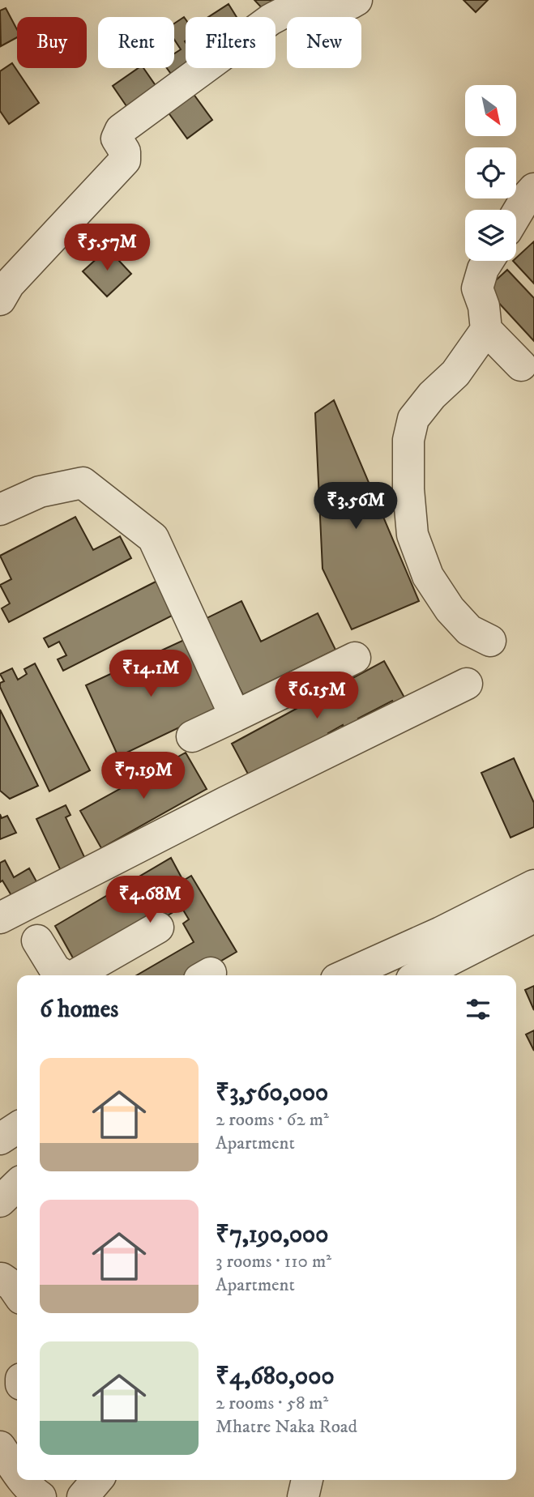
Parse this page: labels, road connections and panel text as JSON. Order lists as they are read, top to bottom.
{
  "north": "bottom right",
  "page": {
    "chip": [
      "Buy",
      "Rent",
      "Filters",
      "New"
    ],
    "price": [
      "₹5.57M",
      "₹3.56M",
      "₹14.1M",
      "₹6.15M",
      "₹7.19M",
      "₹4.68M"
    ],
    "heading": "6 homes",
    "list": [
      {
        "name": "₹3,560,000",
        "note": "2 rooms · 62 m² · Apartment"
      },
      {
        "name": "₹7,190,000",
        "note": "3 rooms · 110 m² · Apartment"
      },
      {
        "name": "₹4,680,000",
        "note": "2 rooms · 58 m² · Mhatre Naka Road"
      }
    ]
  }
}
